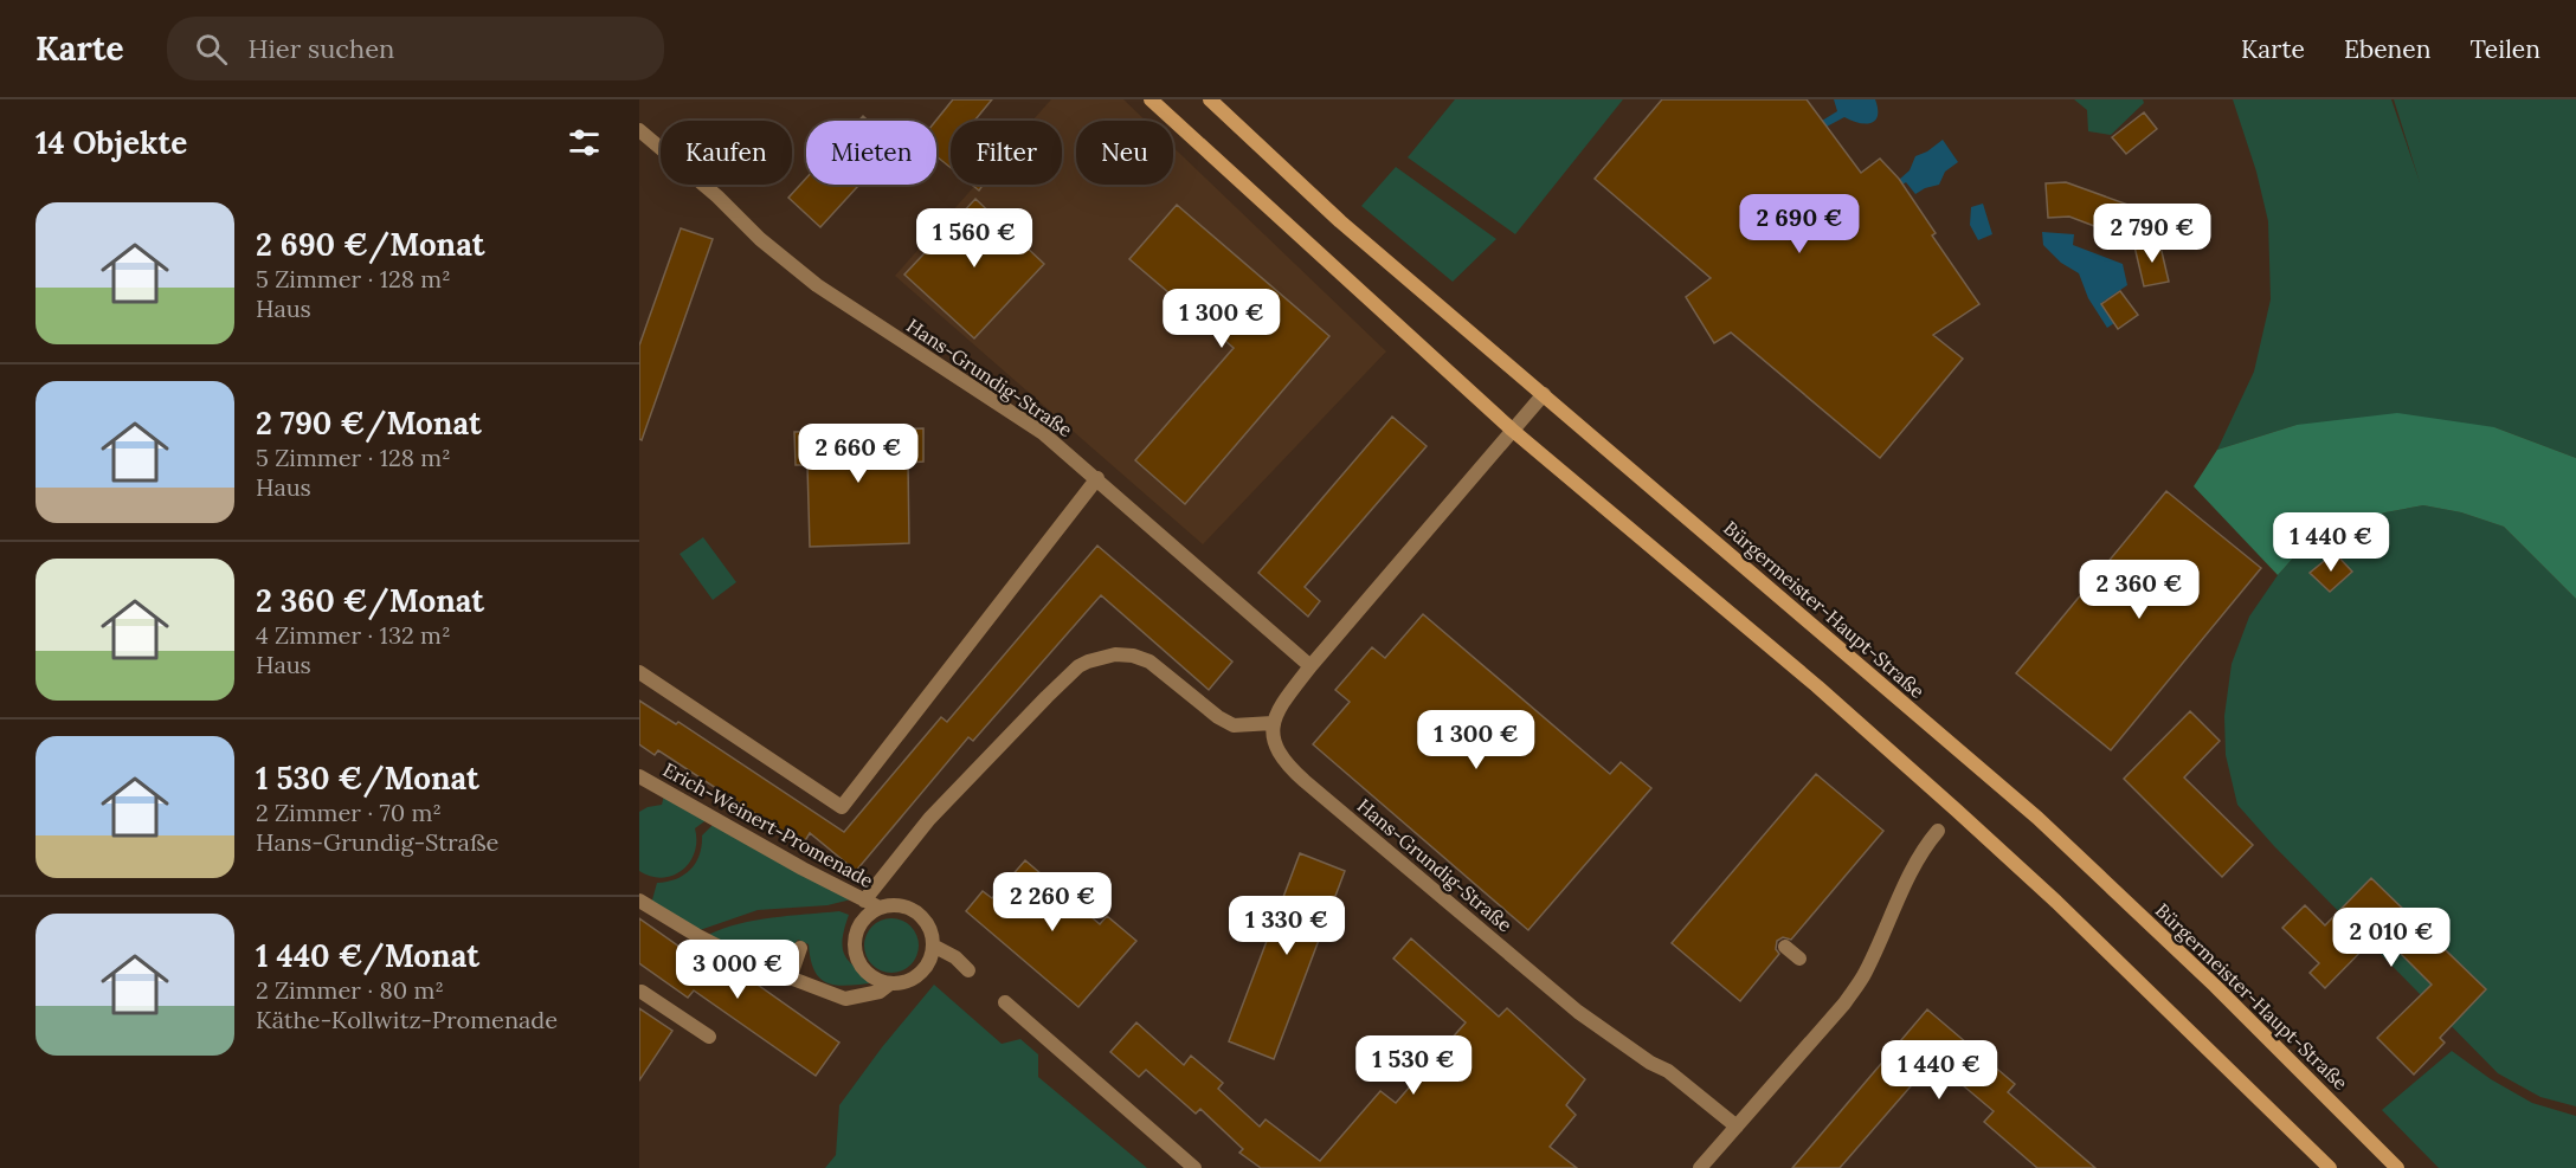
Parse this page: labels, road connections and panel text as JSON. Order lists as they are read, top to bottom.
{
  "streets": {
    "street": ["Hans-Grundig-Straße", "Bürgermeister-Haupt-Straße", "Erich-Weinert-Promenade"]
  },
  "page": {
    "header": "Karte",
    "search": "Hier suchen",
    "nav": ["Karte", "Ebenen", "Teilen"],
    "heading": "14 Objekte",
    "chip": [
      "Kaufen",
      "Mieten",
      "Filter",
      "Neu"
    ],
    "list": [
      {
        "name": "2 690 €/Monat",
        "note": "5 Zimmer · 128 m² · Haus"
      },
      {
        "name": "2 790 €/Monat",
        "note": "5 Zimmer · 128 m² · Haus"
      },
      {
        "name": "2 360 €/Monat",
        "note": "4 Zimmer · 132 m² · Haus"
      },
      {
        "name": "1 530 €/Monat",
        "note": "2 Zimmer · 70 m² · Hans-Grundig-Straße"
      },
      {
        "name": "1 440 €/Monat",
        "note": "2 Zimmer · 80 m² · Käthe-Kollwitz-Promenade"
      }
    ],
    "price": [
      "2 690 €",
      "2 790 €",
      "1 560 €",
      "1 300 €",
      "2 660 €",
      "1 440 €",
      "2 360 €",
      "1 300 €",
      "2 260 €",
      "1 330 €",
      "2 010 €",
      "3 000 €",
      "1 530 €",
      "1 440 €"
    ]
  }
}
